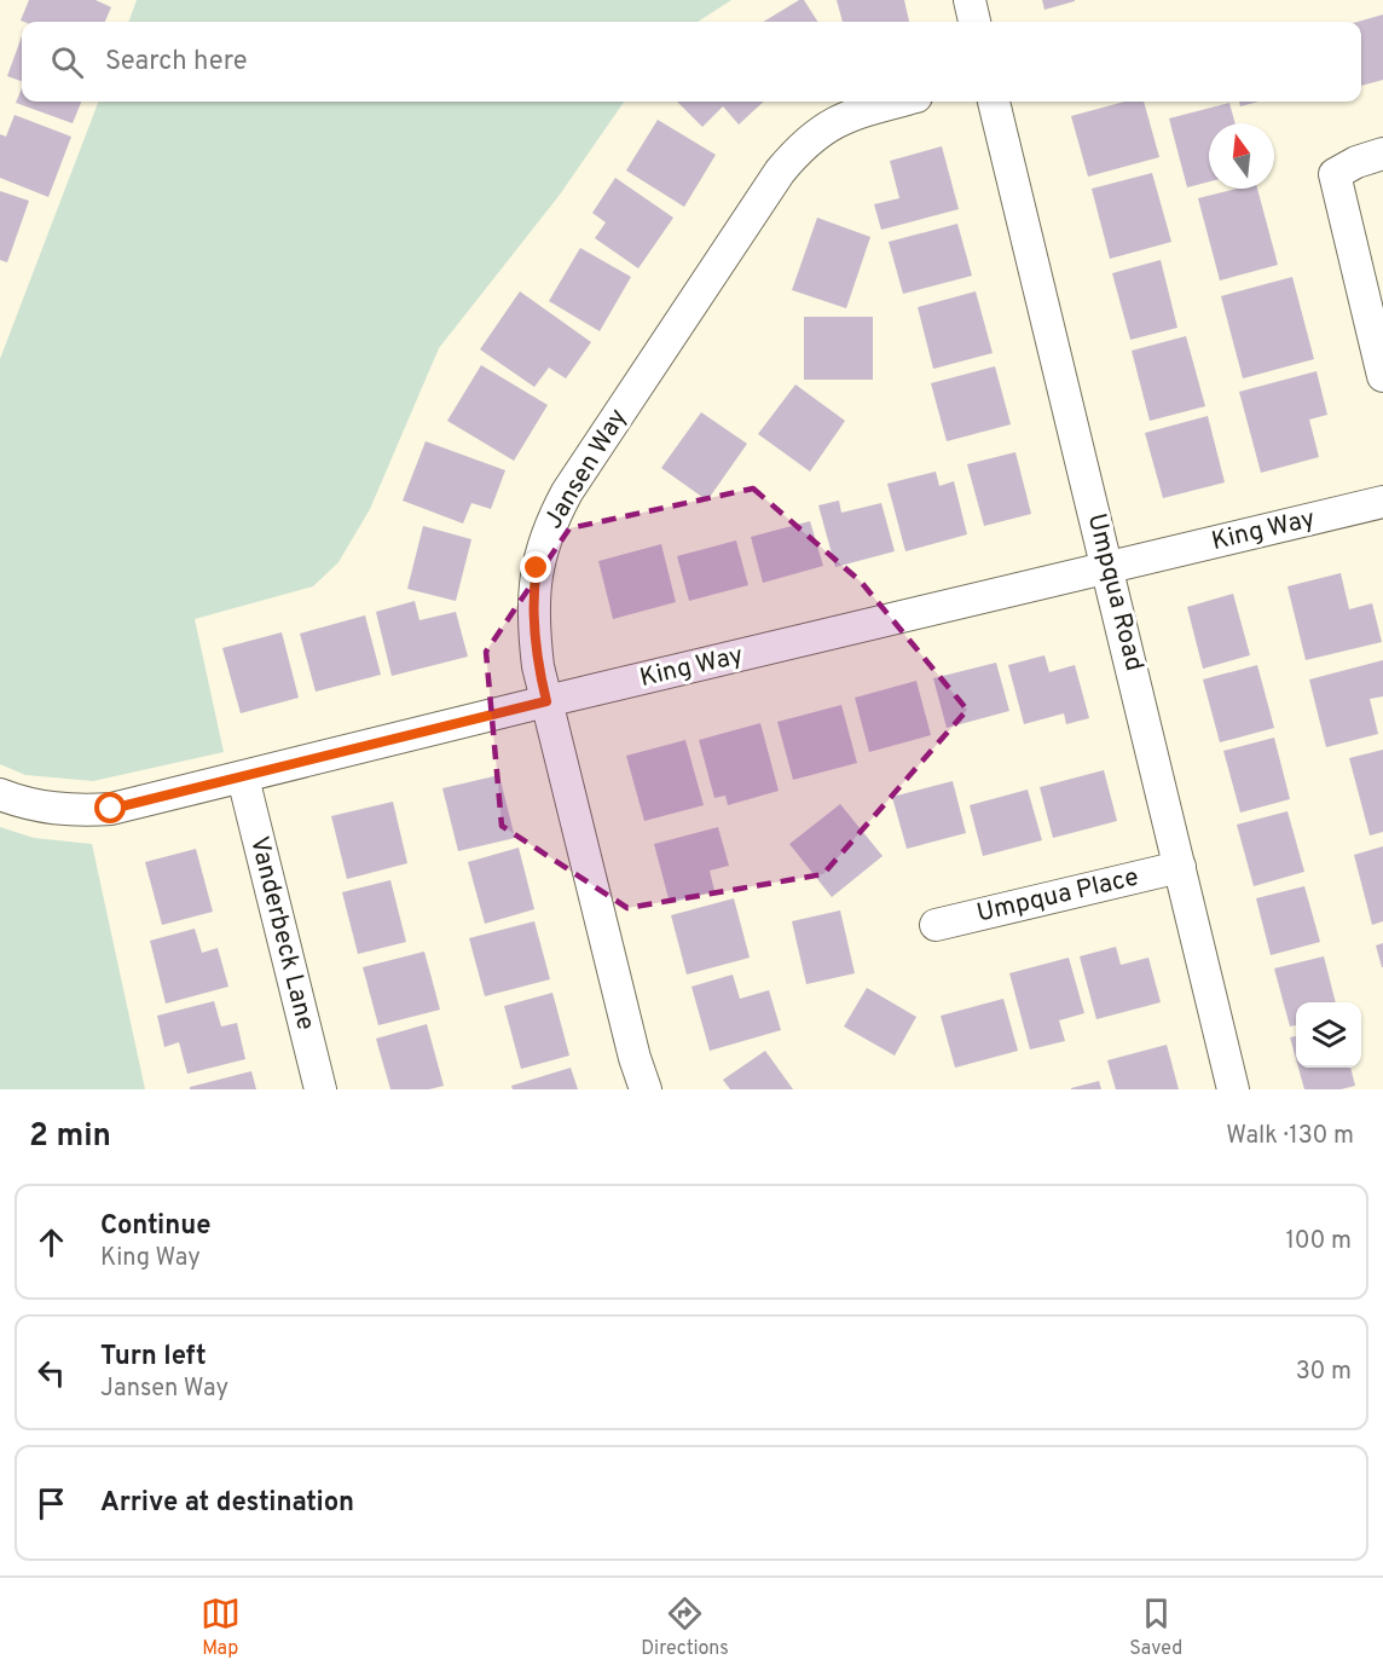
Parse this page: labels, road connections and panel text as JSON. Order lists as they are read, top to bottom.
{
  "streets": {
    "street": [
      "Jansen Way",
      "King Way",
      "Umpqua Road",
      "Umpqua Place",
      "Vanderbeck Lane"
    ]
  },
  "crossings": [
    ["Jansen Way", "King Way"],
    ["King Way", "Umpqua Road"],
    ["King Way", "Vanderbeck Lane"],
    ["Umpqua Road", "Umpqua Place"]
  ],
  "north": "top",
  "page": {
    "search": "Search here",
    "heading": ["2 min", "Walk · 130 m"],
    "list": [
      ["Continue", "King Way", "100 m"],
      ["Turn left", "Jansen Way", "30 m"],
      "Arrive at destination"
    ],
    "nav": ["Map", "Directions", "Saved"]
  }
}
